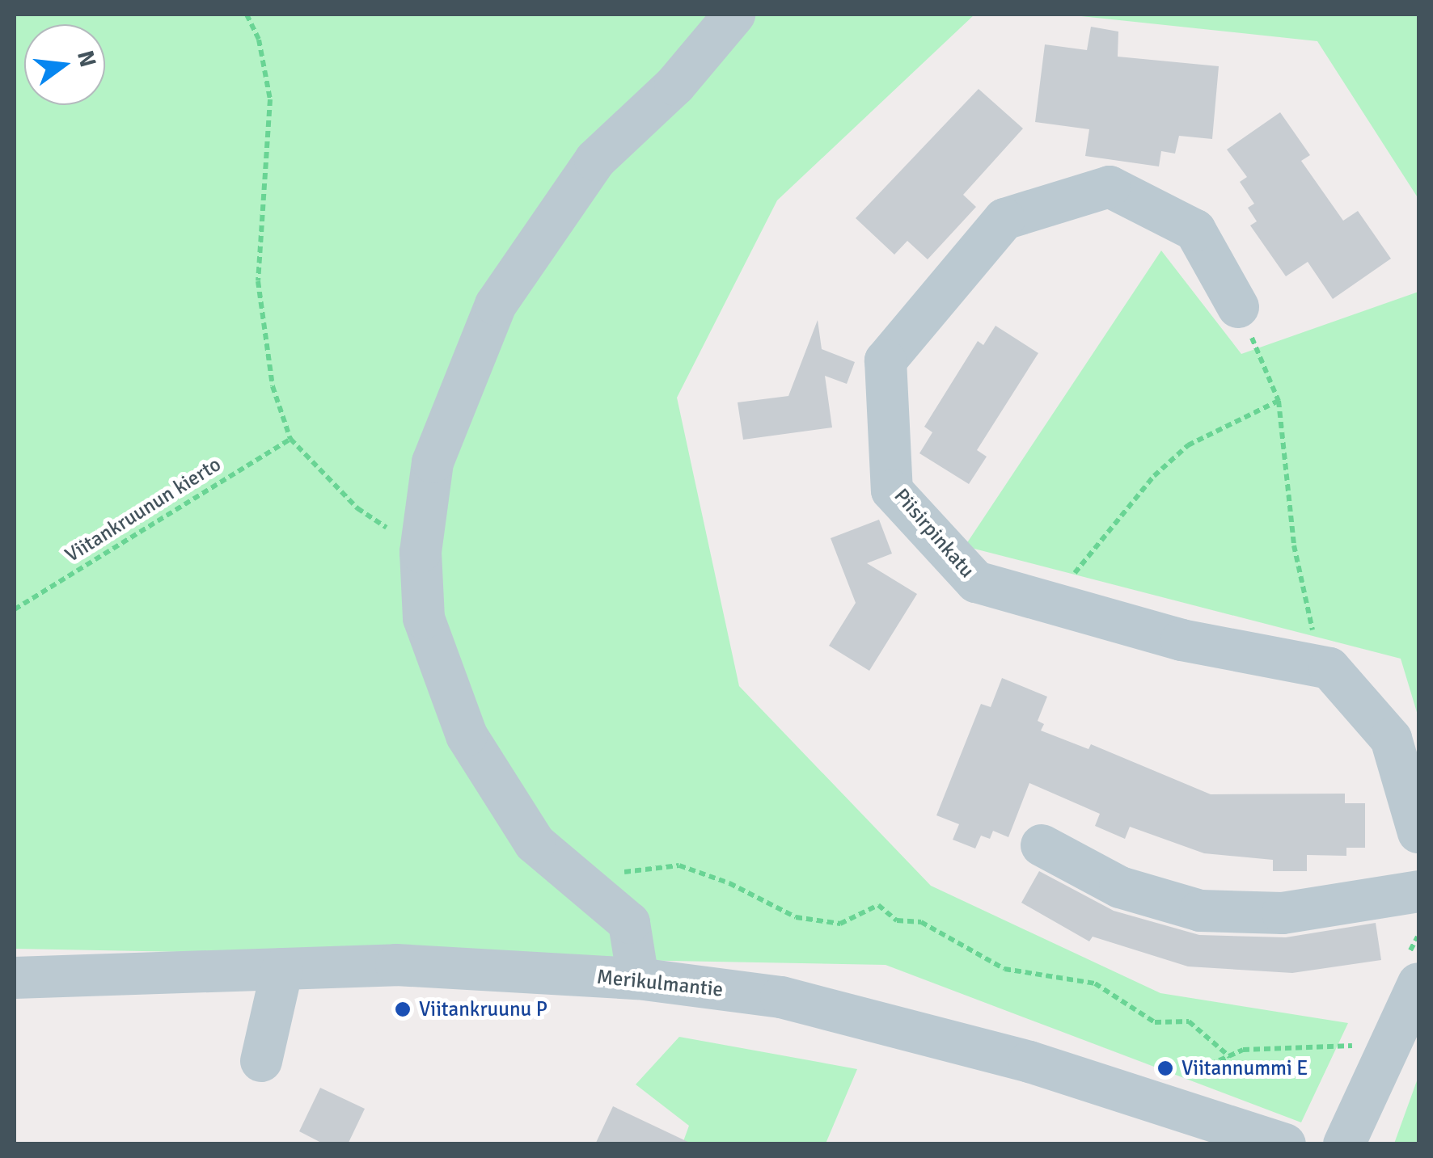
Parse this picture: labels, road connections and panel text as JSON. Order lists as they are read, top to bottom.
{
  "streets": {
    "street": ["Piisirpinkatu", "Merikulmantie"],
    "path": ["Viitankruunun kierto"]
  },
  "places": ["Viitankruunu P", "Viitannummi E"],
  "north": "right"
}
